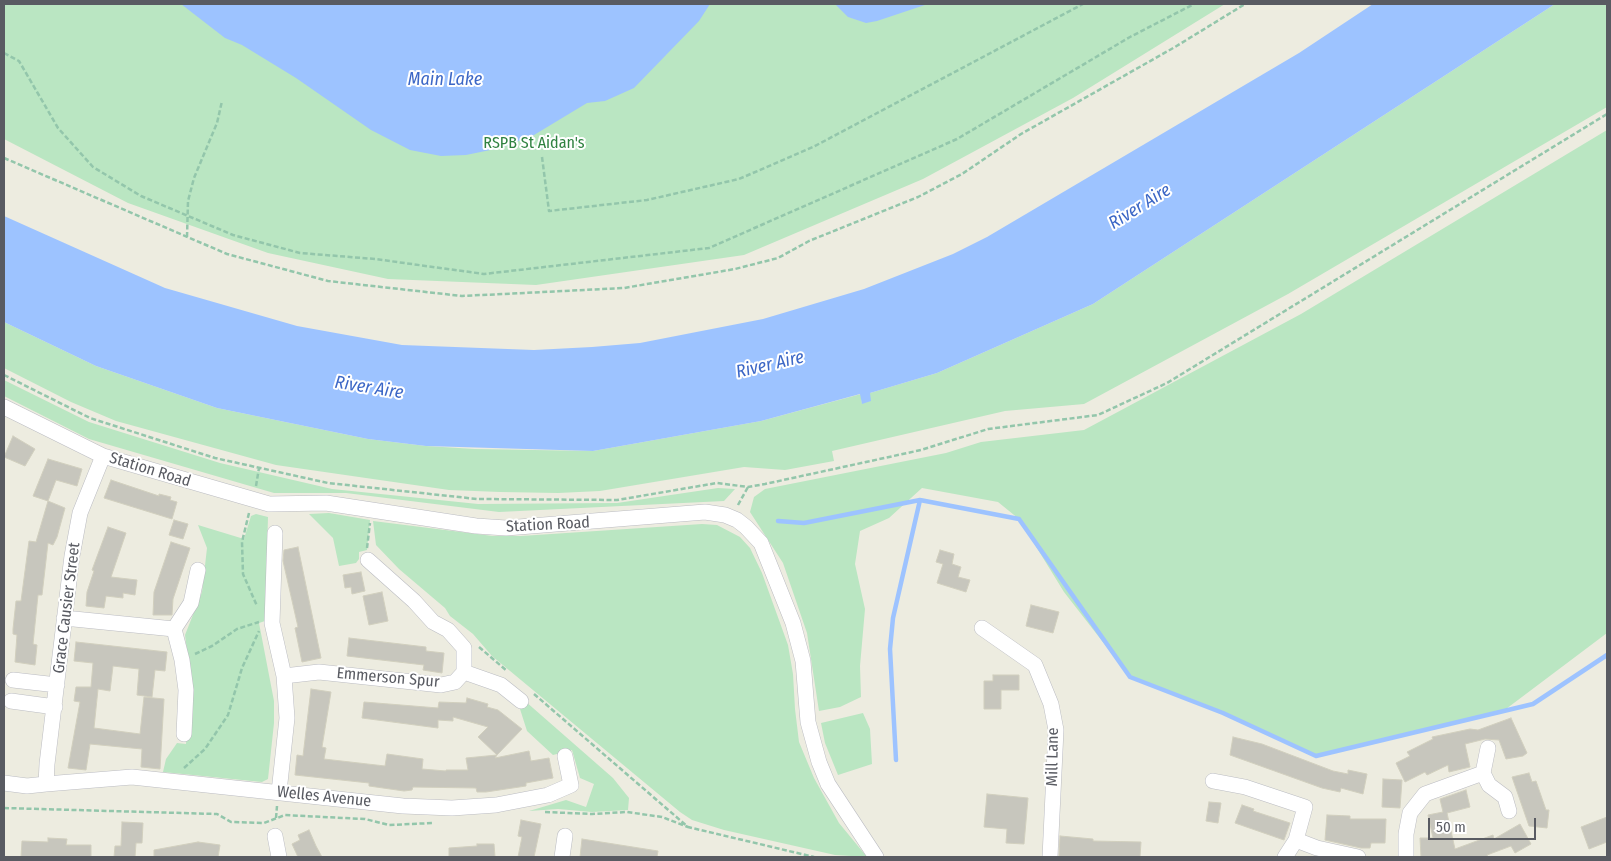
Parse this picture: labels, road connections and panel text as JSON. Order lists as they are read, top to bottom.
{
  "streets": {
    "street": [
      "Station Road",
      "Grace Causier Street",
      "Emmerson Spur",
      "Mill Lane",
      "Welles Avenue"
    ]
  },
  "crossings": [
    ["Station Road", "Grace Causier Street"],
    ["Grace Causier Street", "Welles Avenue"]
  ],
  "water": ["Main Lake", "River Aire"],
  "parks": ["RSPB St Aidan's"],
  "scale_bar": "50 m"
}
